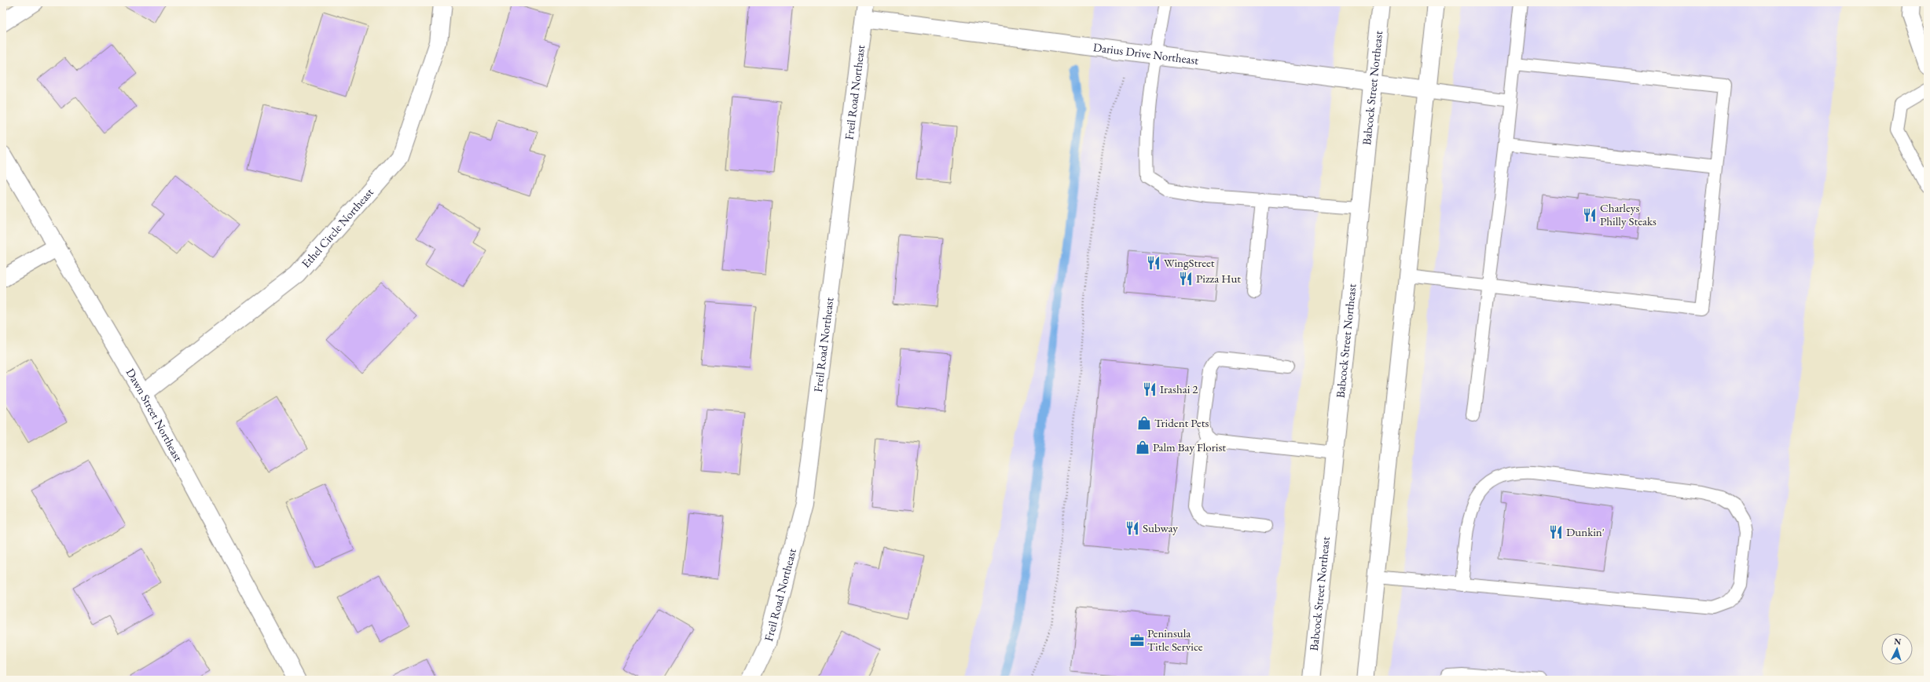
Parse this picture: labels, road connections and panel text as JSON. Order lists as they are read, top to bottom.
{
  "streets": {
    "street": [
      "Darius Drive Northeast",
      "Babcock Street Northeast",
      "Freil Road Northeast",
      "Ethel Circle Northeast",
      "Dawn Street Northeast"
    ]
  },
  "crossings": [
    ["Darius Drive Northeast", "Babcock Street Northeast"],
    ["Darius Drive Northeast", "Freil Road Northeast"],
    ["Ethel Circle Northeast", "Dawn Street Northeast"]
  ],
  "places": {
    "restaurant": [
      "Charleys Philly Steaks",
      "WingStreet",
      "Pizza Hut",
      "Irashai 2",
      "Subway",
      "Dunkin'"
    ],
    "shop": ["Trident Pets", "Palm Bay Florist"],
    "office": ["Peninsula Title Service"]
  },
  "north": "top"
}
